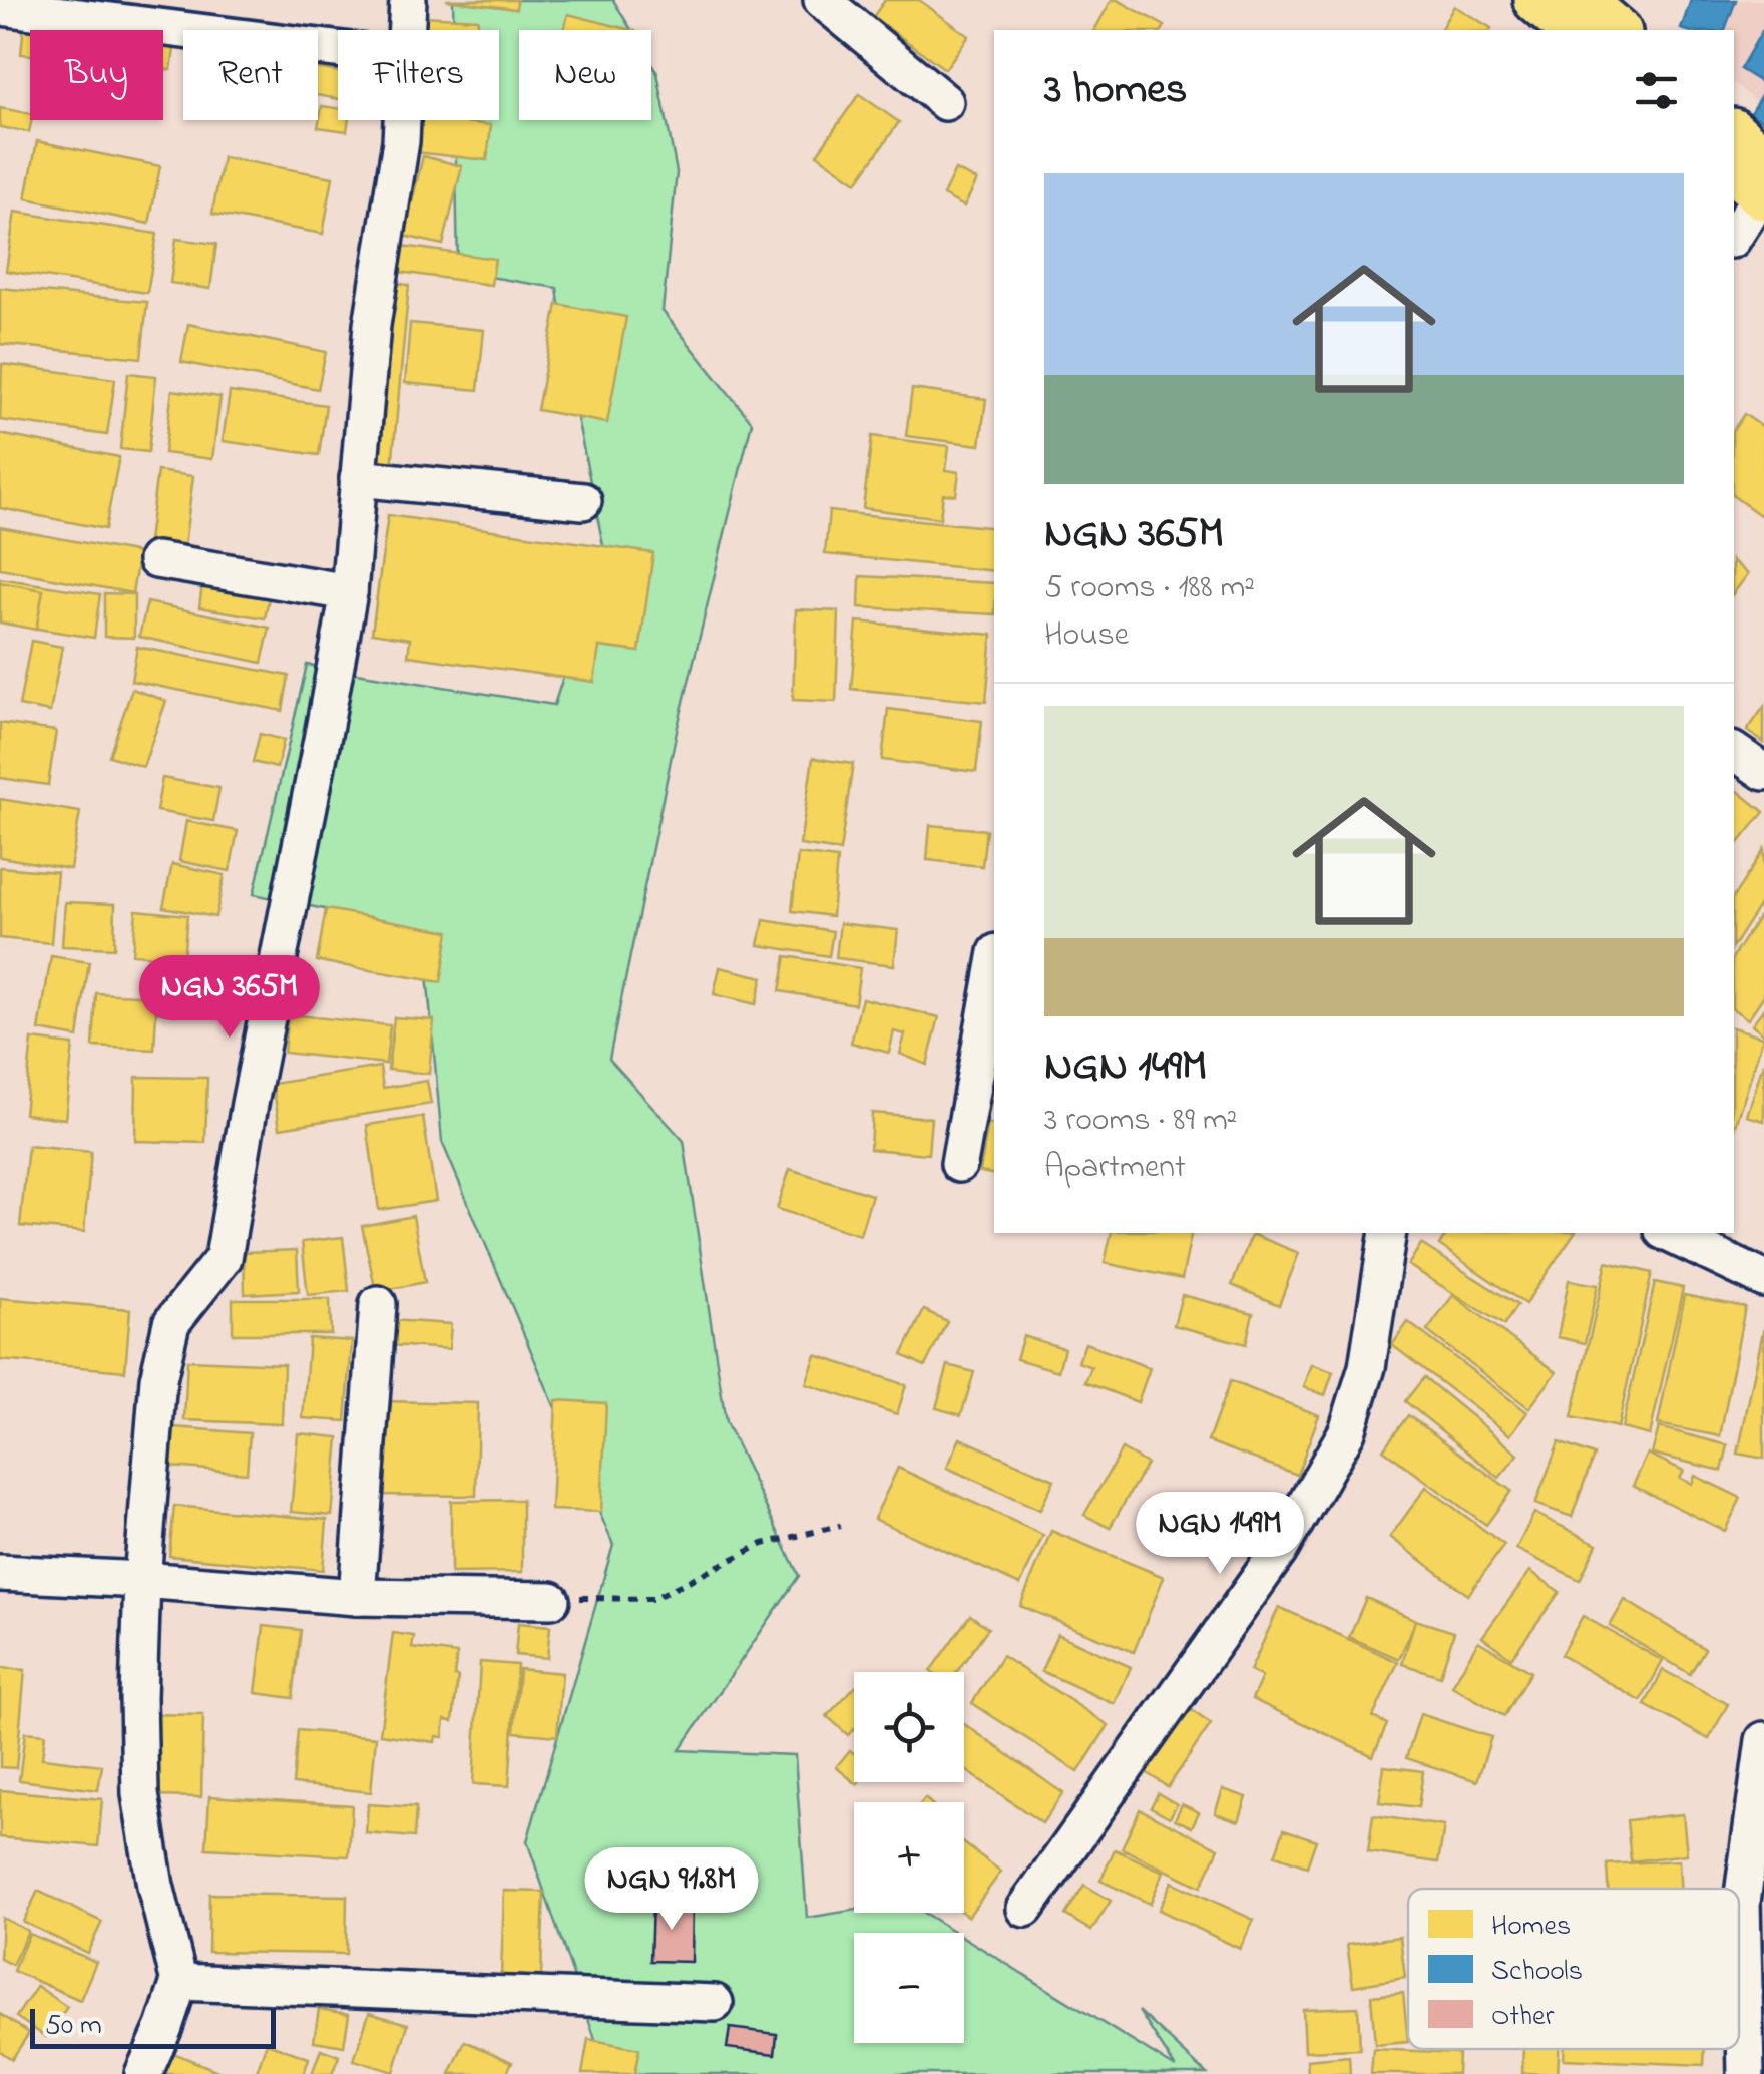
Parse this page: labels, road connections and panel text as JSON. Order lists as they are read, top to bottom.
{
  "legend": ["Homes", "Schools", "Other"],
  "scale_bar": "50 m",
  "page": {
    "chip": [
      "Buy",
      "Rent",
      "Filters",
      "New"
    ],
    "heading": "3 homes",
    "list": [
      {
        "name": "NGN 365M",
        "note": "5 rooms · 188 m² · House"
      },
      {
        "name": "NGN 149M",
        "note": "3 rooms · 89 m² · Apartment"
      }
    ],
    "price": ["NGN 365M", "NGN 149M", "NGN 91.8M"],
    "map_buttons": ["+", "−"],
    "scale": "50 m"
  }
}
